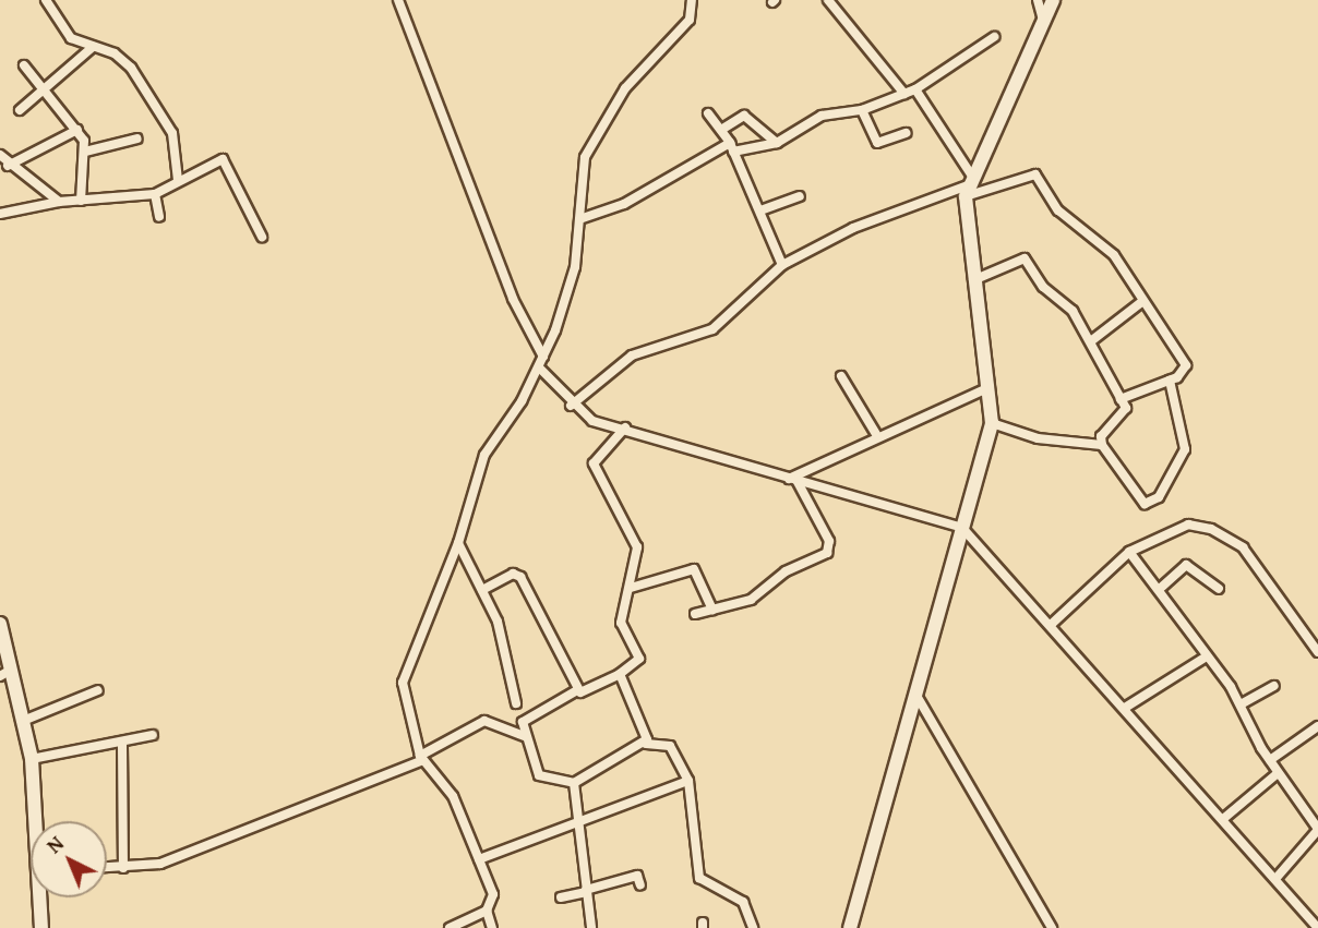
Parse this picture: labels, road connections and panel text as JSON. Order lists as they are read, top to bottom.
{
  "north": "top left"
}
